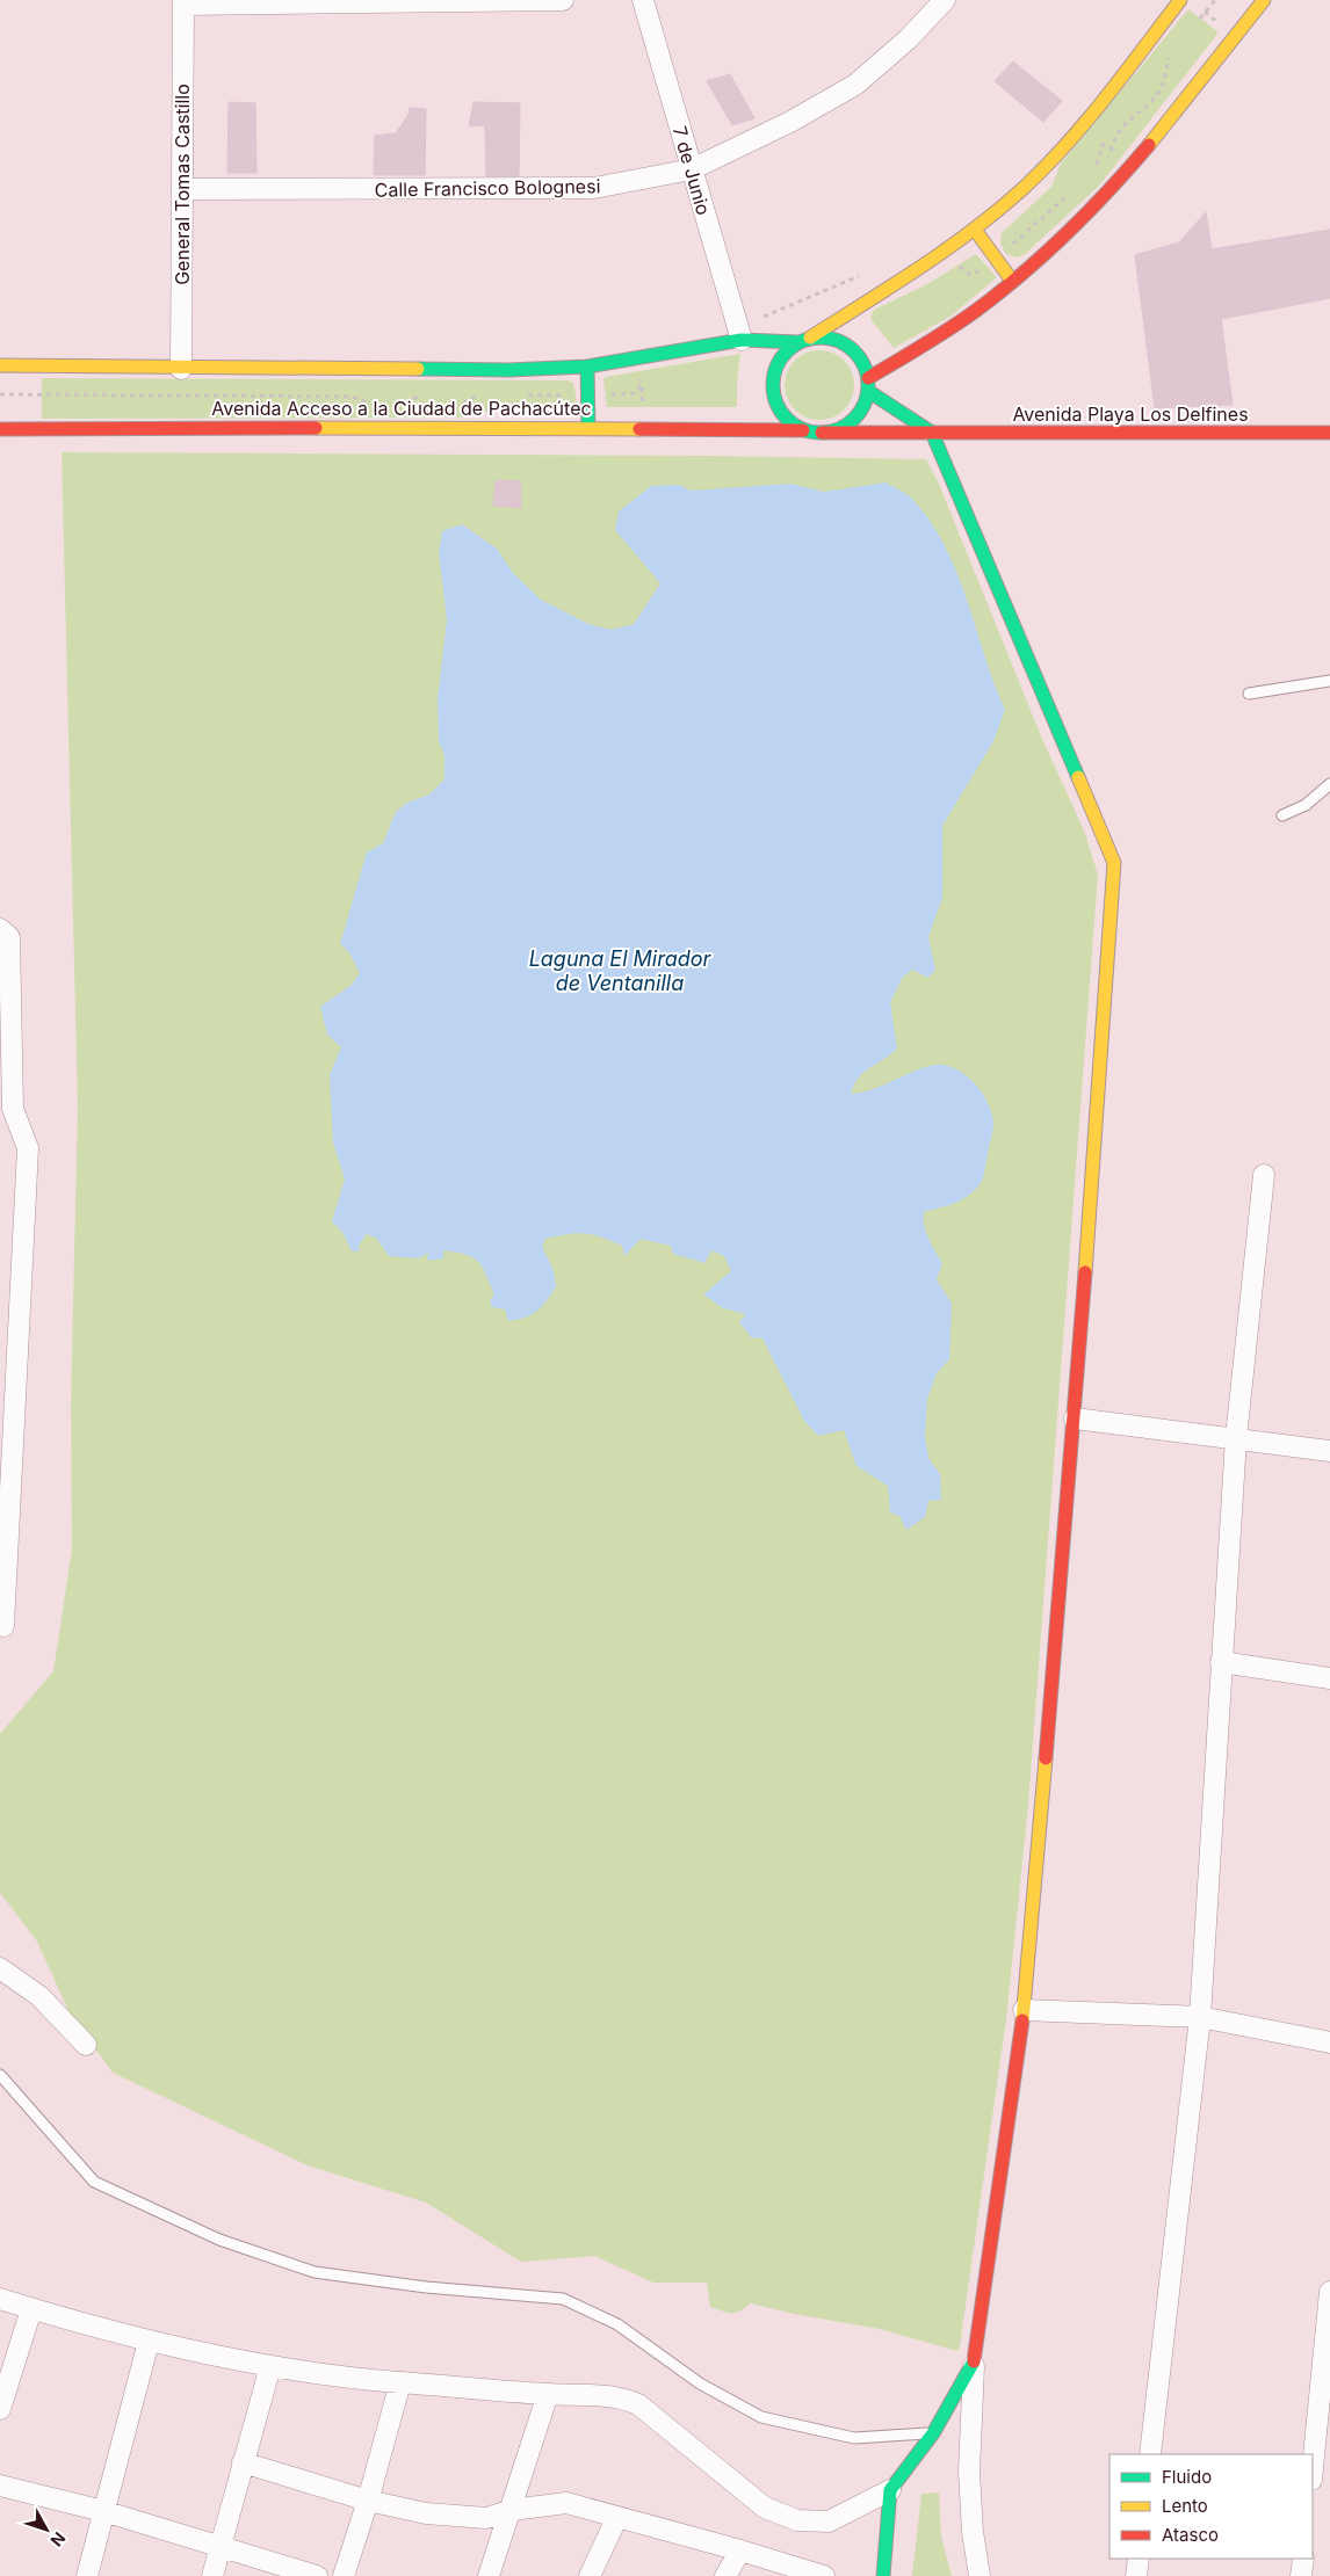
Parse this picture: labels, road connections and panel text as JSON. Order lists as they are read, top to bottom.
{
  "streets": {
    "street": [
      "7 de Junio",
      "General Tomas Castillo",
      "Calle Francisco Bolognesi",
      "Avenida Acceso a la Ciudad de Pachacútec",
      "Avenida Playa Los Delfines"
    ]
  },
  "crossings": [
    ["7 de Junio", "Calle Francisco Bolognesi"],
    ["7 de Junio", "Avenida Acceso a la Ciudad de Pachacútec"],
    ["General Tomas Castillo", "Calle Francisco Bolognesi"],
    ["General Tomas Castillo", "Avenida Acceso a la Ciudad de Pachacútec"],
    ["Avenida Acceso a la Ciudad de Pachacútec", "Avenida Playa Los Delfines"]
  ],
  "water": ["Laguna El Mirador de Ventanilla"],
  "legend": ["Fluido", "Lento", "Atasco"],
  "north": "bottom right"
}
